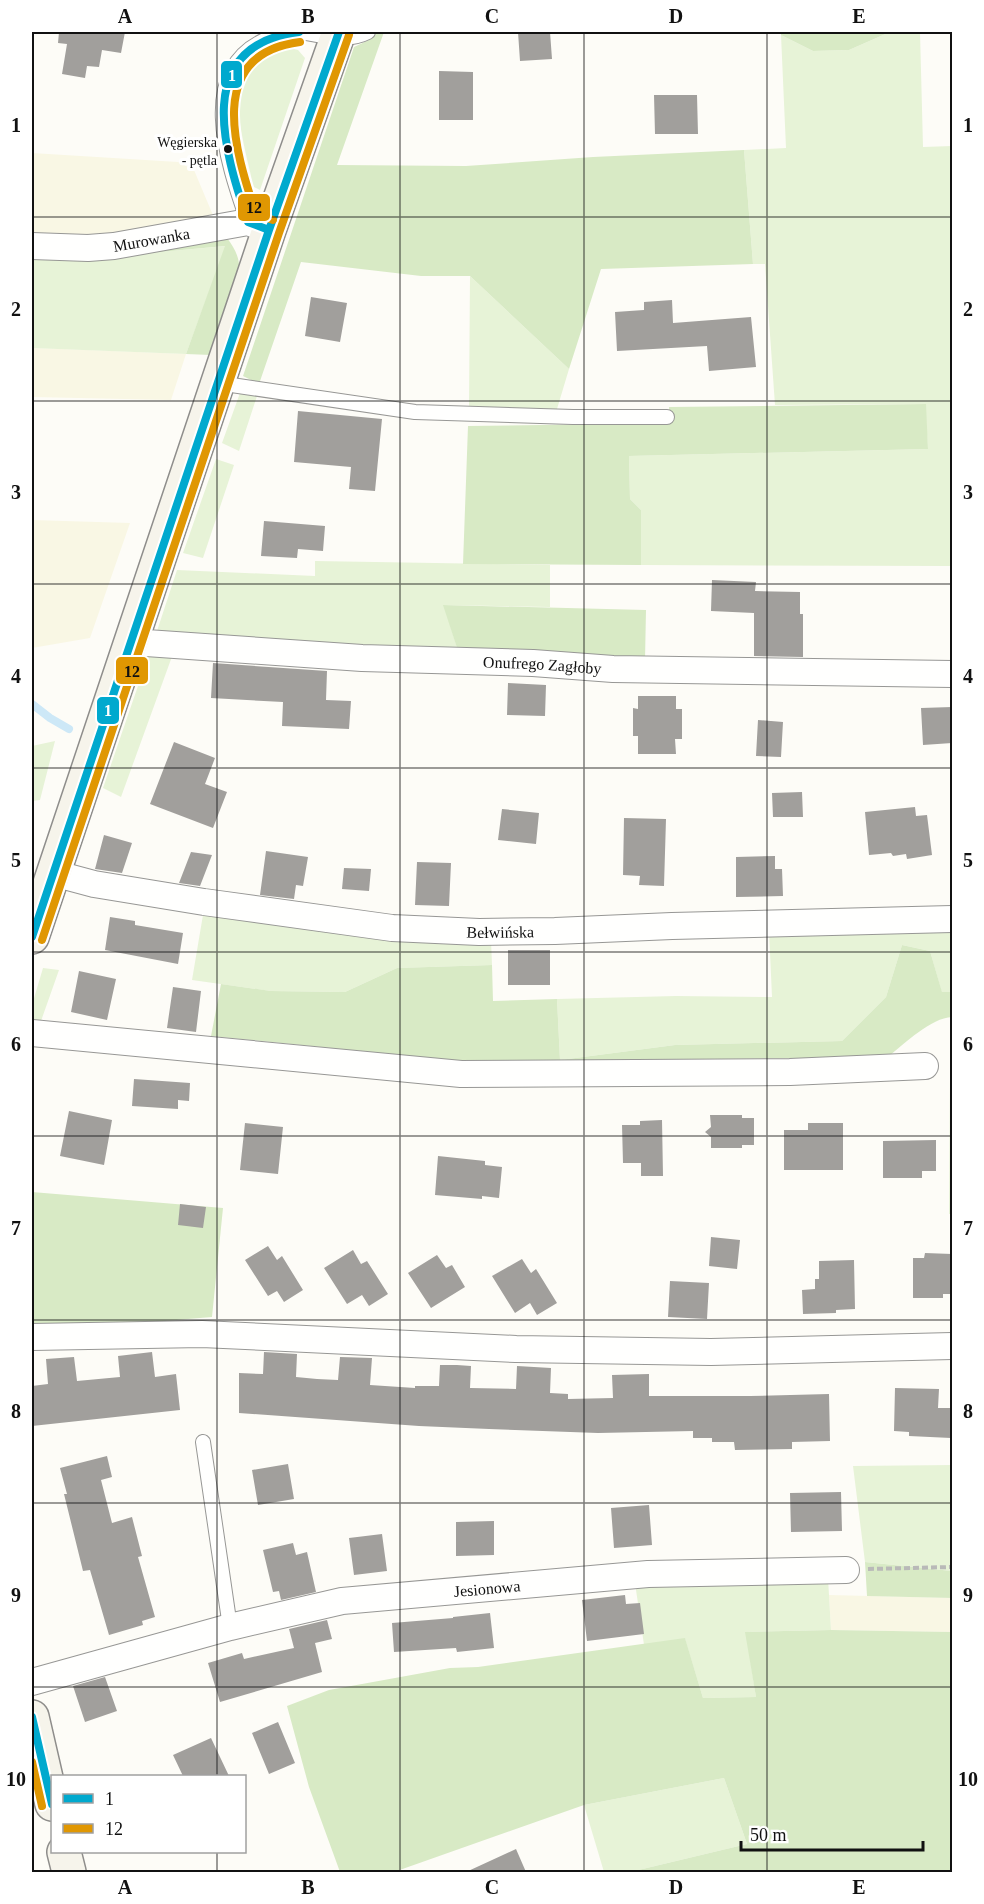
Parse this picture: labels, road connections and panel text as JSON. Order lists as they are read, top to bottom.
{
  "streets": {
    "street": [
      "Murowanka",
      "Onufrego Zagłoby",
      "Bełwińska",
      "Jesionowa"
    ]
  },
  "places": ["Węgierska - pętla"],
  "lines": ["transit line 1", "transit line 12"],
  "legend": ["1", "12"],
  "scale_bar": "50 m",
  "grid": {
    "columns": [
      "A",
      "B",
      "C",
      "D",
      "E"
    ],
    "rows": [
      "1",
      "2",
      "3",
      "4",
      "5",
      "6",
      "7",
      "8",
      "9",
      "10"
    ]
  }
}
